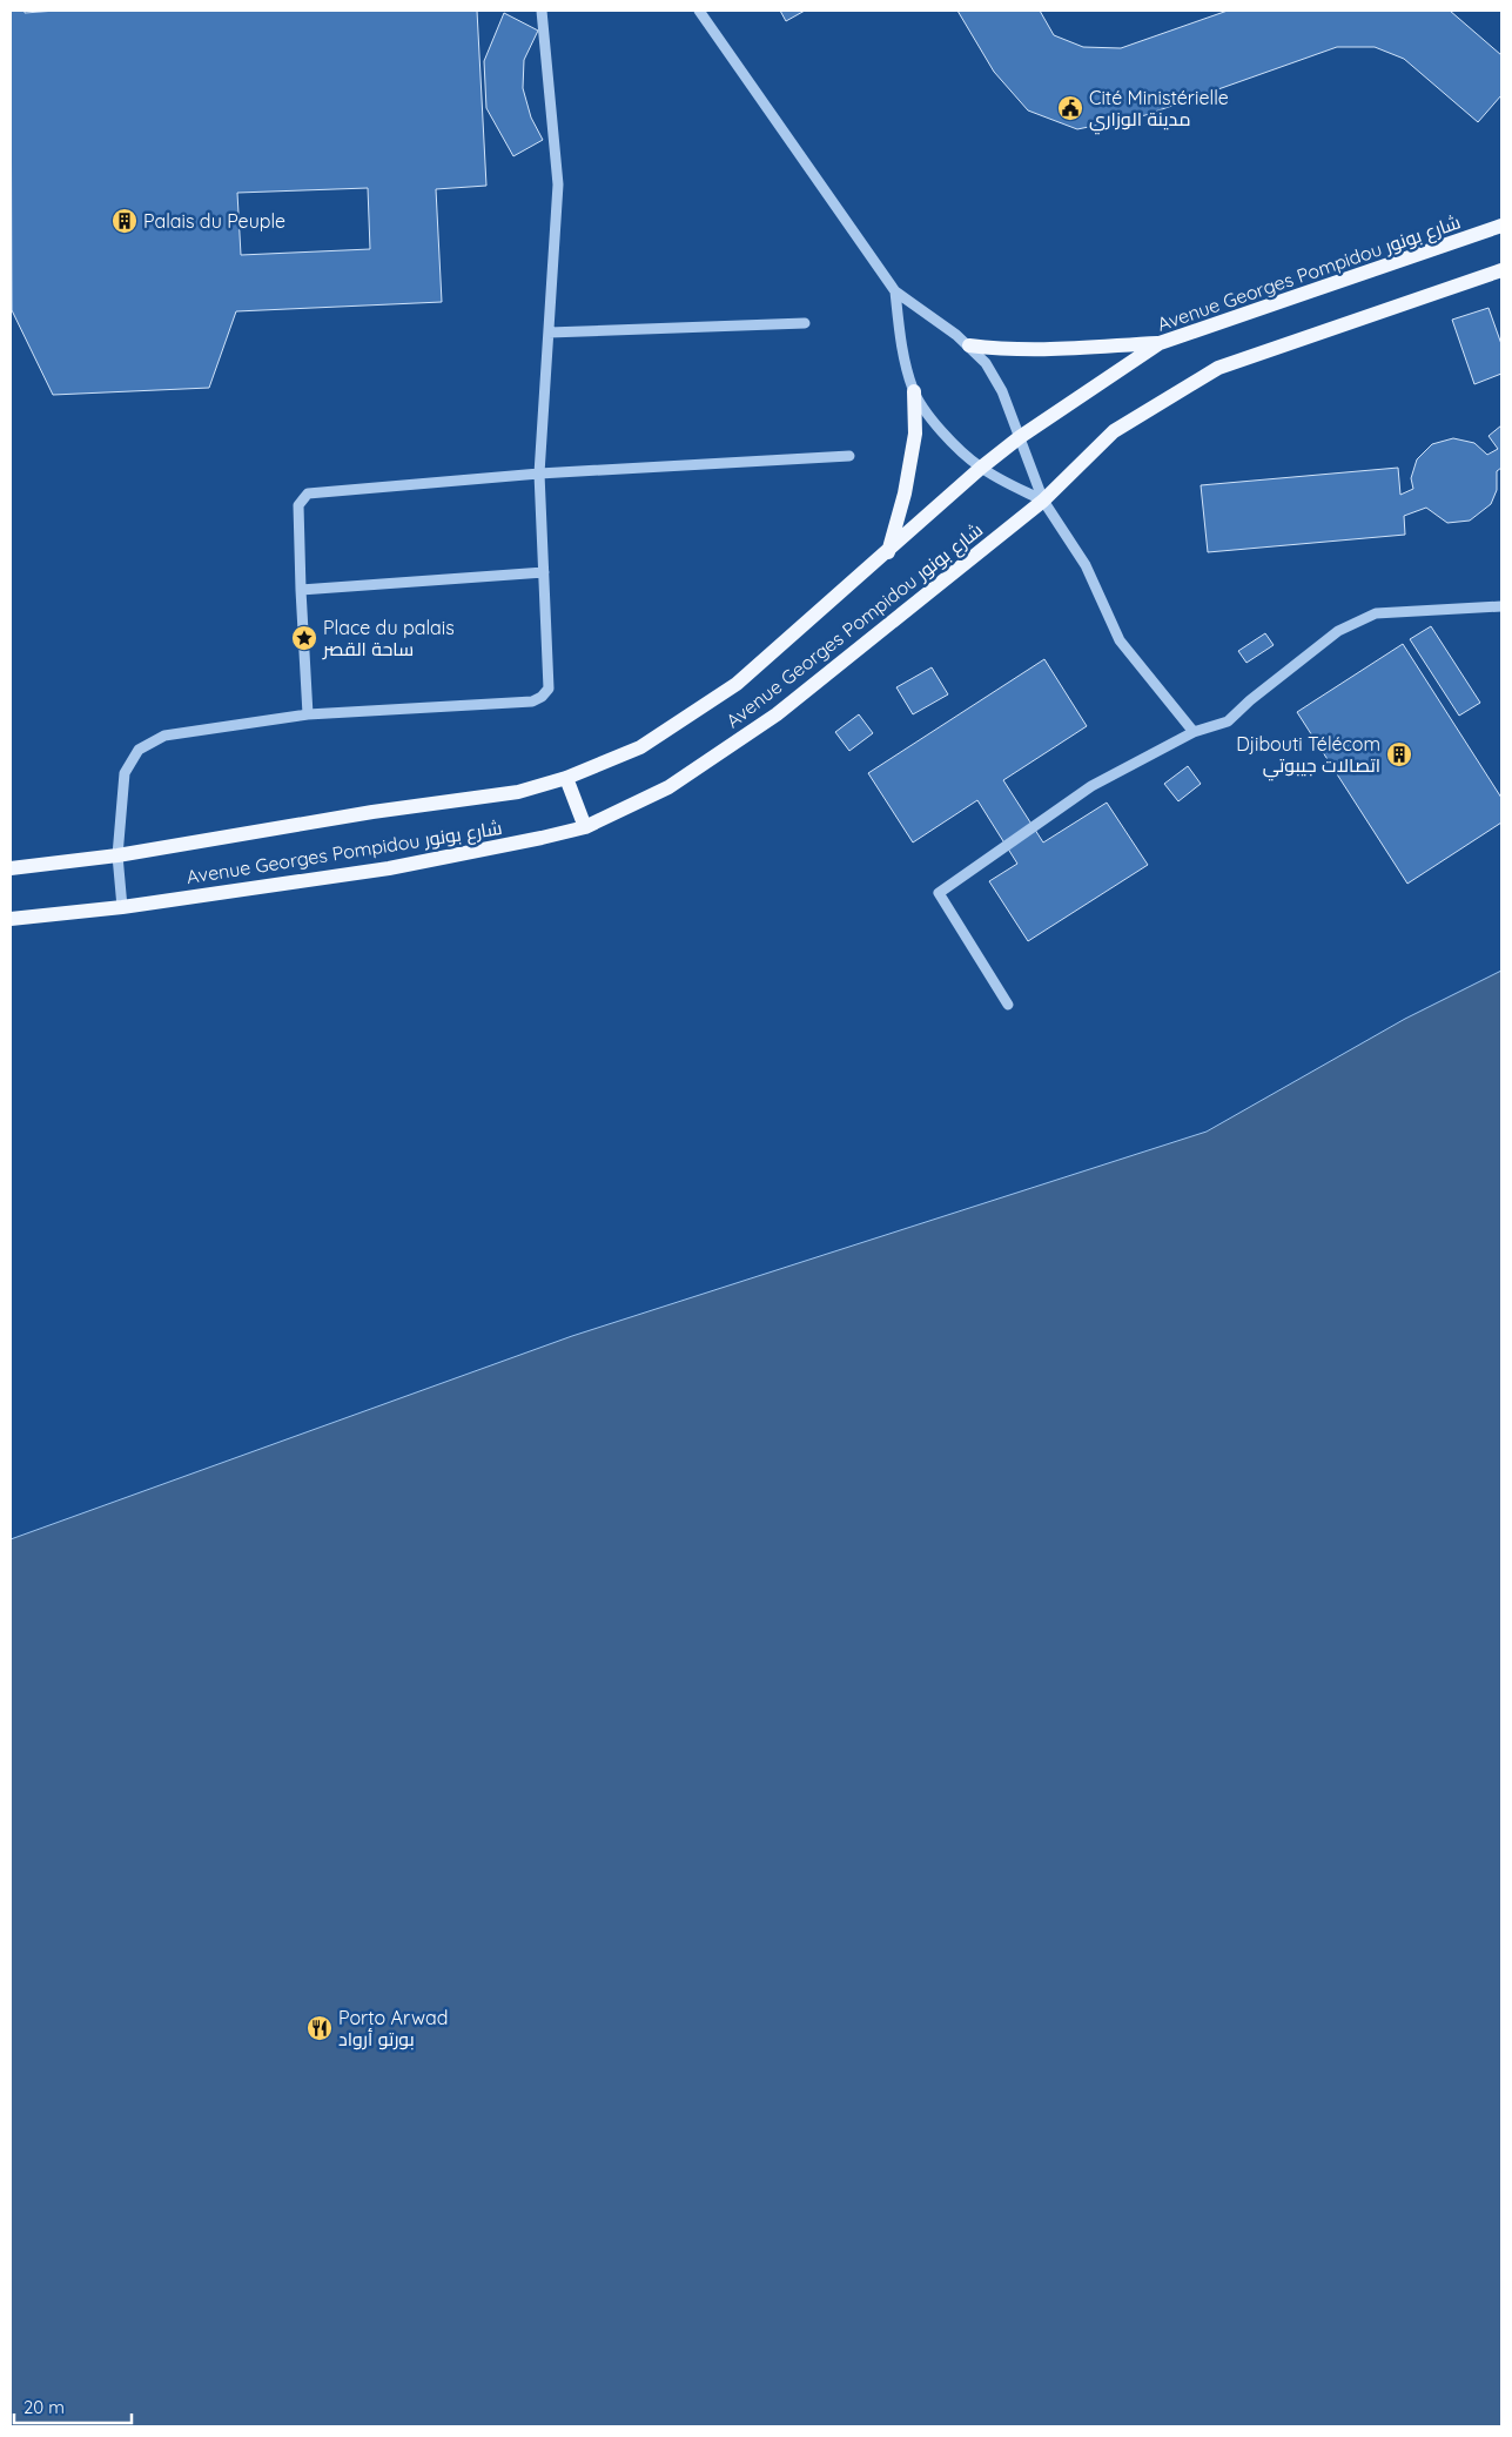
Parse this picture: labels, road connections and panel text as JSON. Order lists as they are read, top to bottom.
{
  "streets": {
    "main road": ["Avenue Georges Pompidou شارع بونور"]
  },
  "places": {
    "public building": ["Cité Ministérielle مدينة الوزاري"],
    "building": ["Palais du Peuple", "Djibouti Télécom اتصالات جيبوتي"],
    "place": ["Place du palais ساحة القصر"],
    "restaurant": ["Porto Arwad بورتو أرواد"]
  },
  "scale_bar": "20 m"
}
